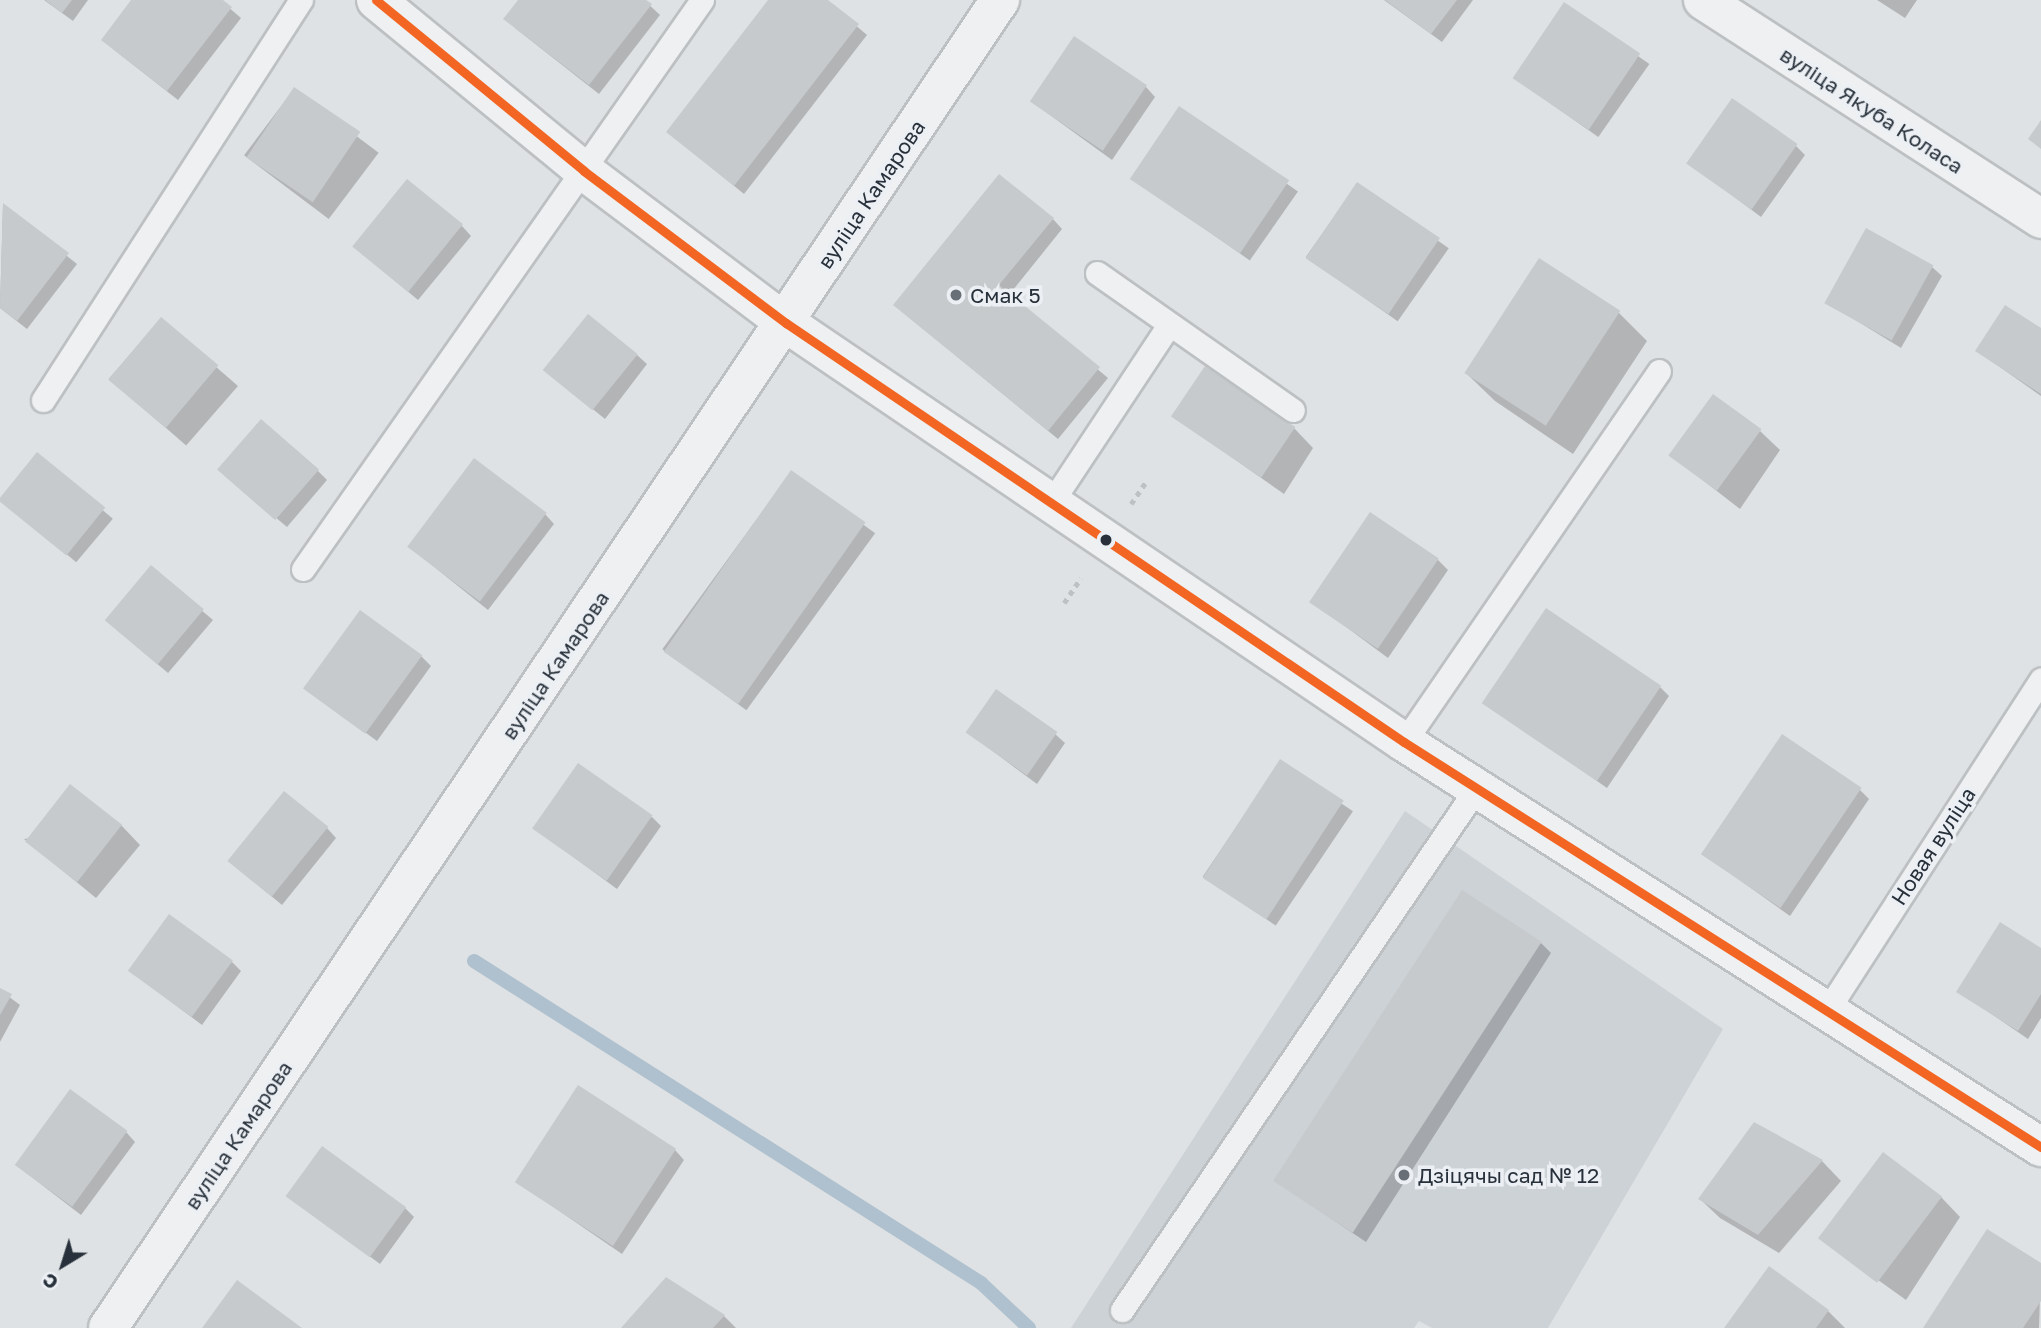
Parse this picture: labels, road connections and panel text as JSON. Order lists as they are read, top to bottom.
{
  "streets": {
    "street": ["вуліца Якуба Коласа", "вуліца Камарова"],
    "lane": ["Новая вуліца"]
  },
  "places": ["Смак 5", "Дзіцячы сад № 12"],
  "north": "bottom left"
}
